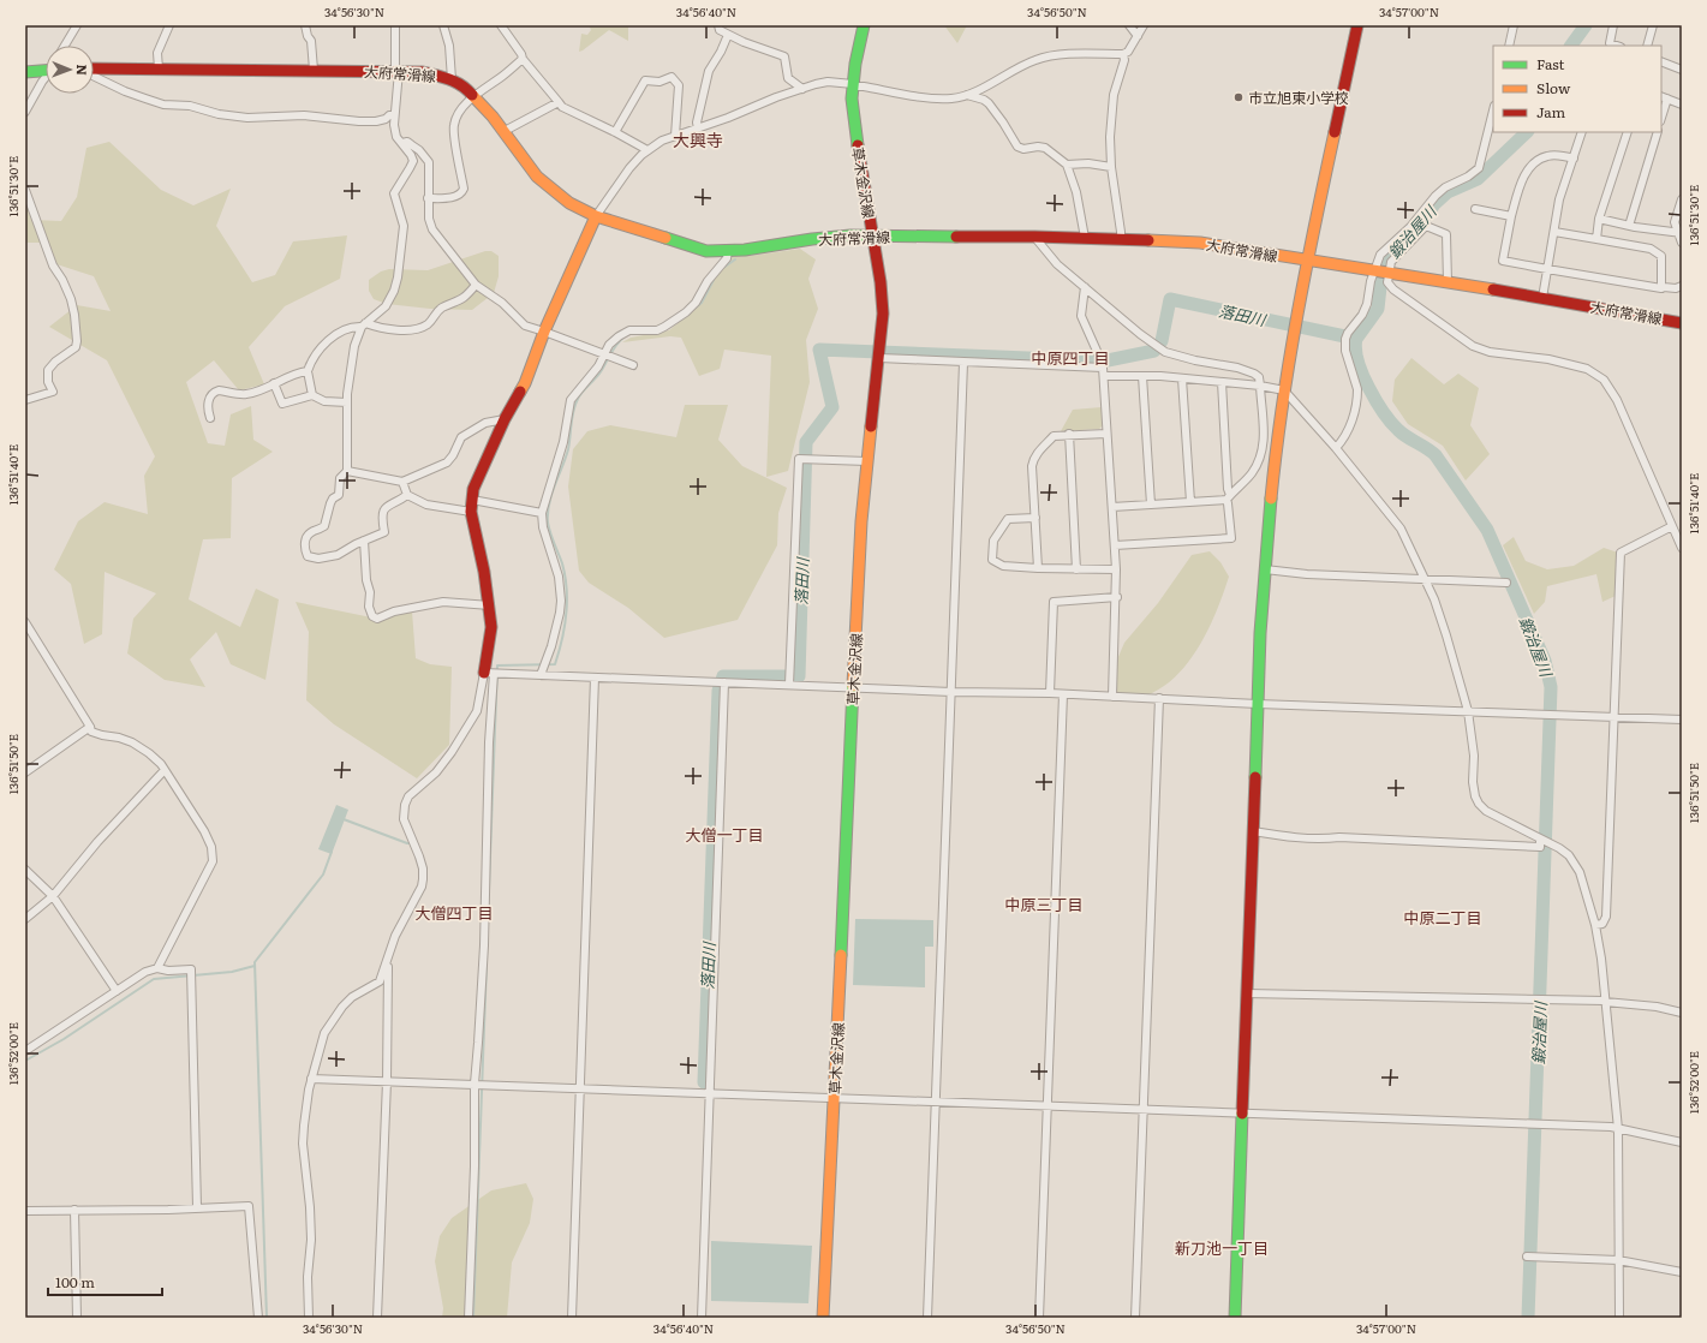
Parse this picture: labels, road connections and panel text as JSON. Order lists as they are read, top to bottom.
{
  "streets": {
    "main road": ["大府常滑線", "草木金沢線"]
  },
  "crossings": [
    ["大府常滑線", "草木金沢線"]
  ],
  "districts": [
    "大興寺",
    "中原四丁目",
    "大僧一丁目",
    "中原三丁目",
    "大僧四丁目",
    "中原二丁目",
    "新刀池一丁目"
  ],
  "water": ["鍛治屋川", "落田川"],
  "places": ["市立旭東小学校"],
  "legend": ["Fast", "Slow", "Jam"],
  "scale_bar": "100 m",
  "north": "right",
  "coordinates": [
    "34°56'30\"N",
    "34°56'40\"N",
    "34°56'50\"N",
    "34°57'00\"N",
    "136°51'30\"E",
    "136°51'40\"E",
    "136°51'50\"E",
    "136°52'00\"E"
  ]
}
